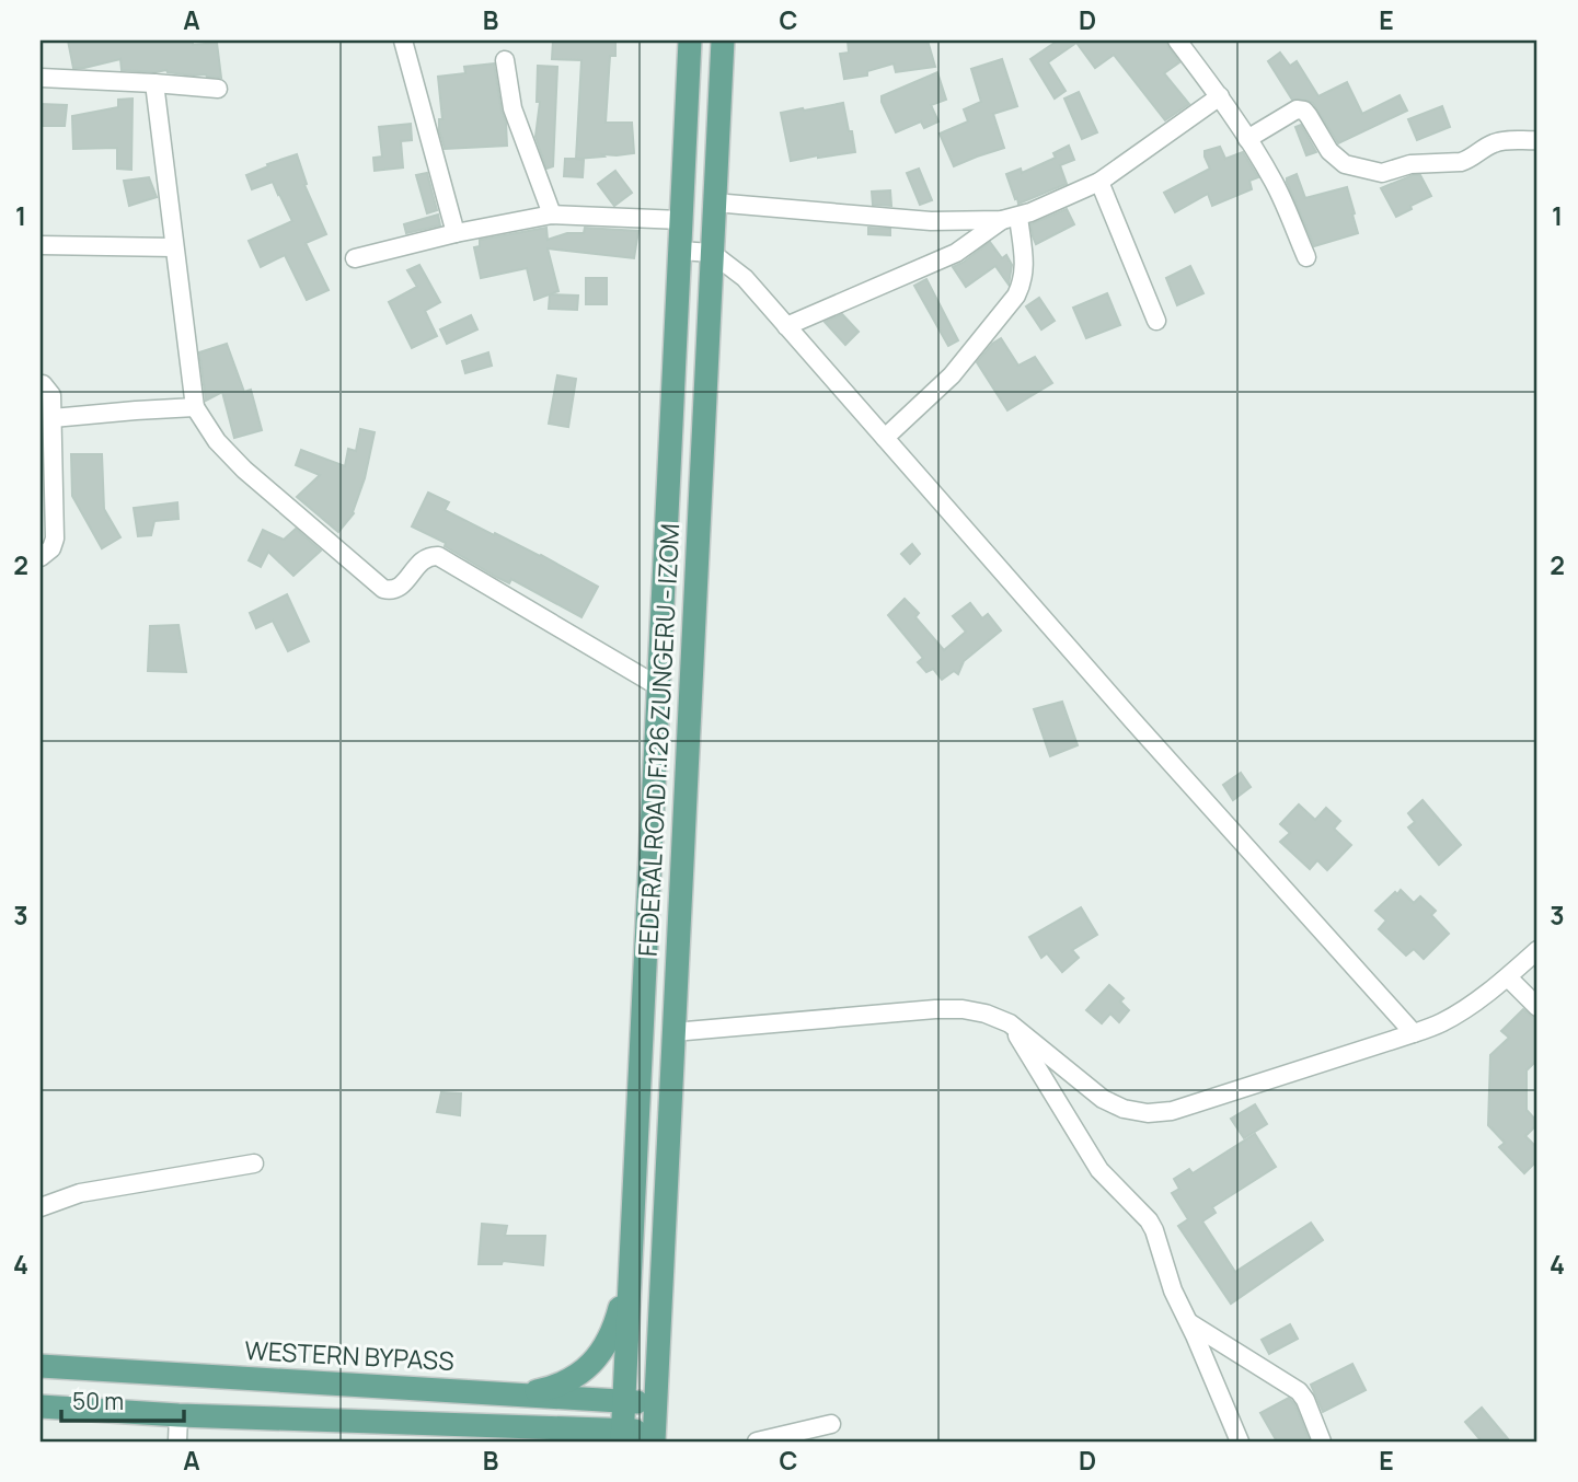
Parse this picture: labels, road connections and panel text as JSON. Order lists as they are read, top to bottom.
{
  "streets": {
    "main road": ["FEDERAL ROAD F.126 ZUNGERU - IZOM", "WESTERN BYPASS"]
  },
  "crossings": [
    ["FEDERAL ROAD F.126 ZUNGERU - IZOM", "WESTERN BYPASS"]
  ],
  "scale_bar": "50 m",
  "grid": {
    "columns": [
      "A",
      "B",
      "C",
      "D",
      "E"
    ],
    "rows": [
      "1",
      "2",
      "3",
      "4"
    ]
  }
}
